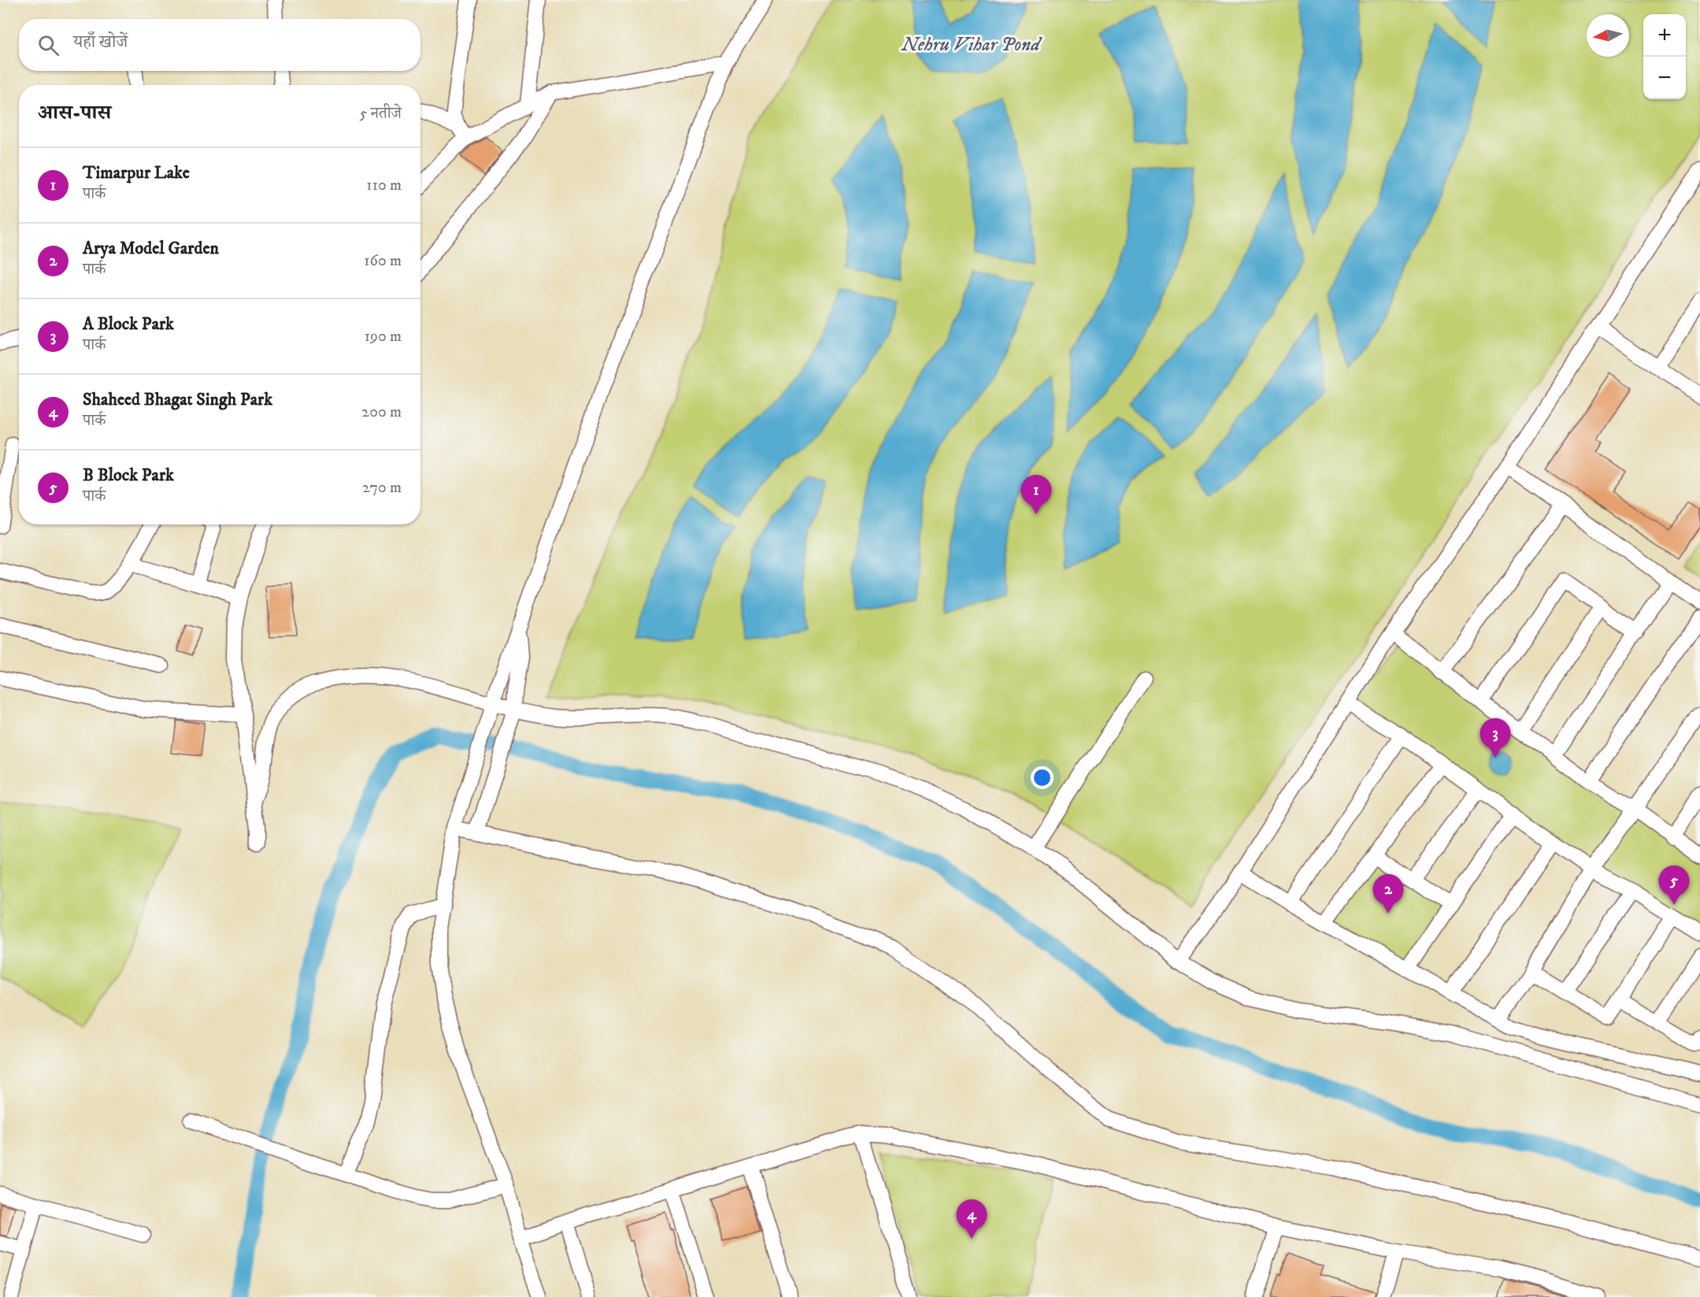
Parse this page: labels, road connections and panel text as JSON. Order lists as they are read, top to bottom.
{
  "water": ["Nehru Vihar Pond"],
  "north": "left",
  "page": {
    "map_buttons": ["+", "−"],
    "search": "यहाँ खोजें",
    "heading": ["आस-पास", "5 नतीजे"],
    "list": [
      {
        "mark": "1",
        "name": "Timarpur Lake",
        "note": "पार्क",
        "value": "110 m"
      },
      {
        "mark": "2",
        "name": "Arya Model Garden",
        "note": "पार्क",
        "value": "160 m"
      },
      {
        "mark": "3",
        "name": "A Block Park",
        "note": "पार्क",
        "value": "190 m"
      },
      {
        "mark": "4",
        "name": "Shaheed Bhagat Singh Park",
        "note": "पार्क",
        "value": "200 m"
      },
      {
        "mark": "5",
        "name": "B Block Park",
        "note": "पार्क",
        "value": "270 m"
      }
    ],
    "pins": [
      "1",
      "3",
      "5",
      "2",
      "4"
    ]
  }
}
